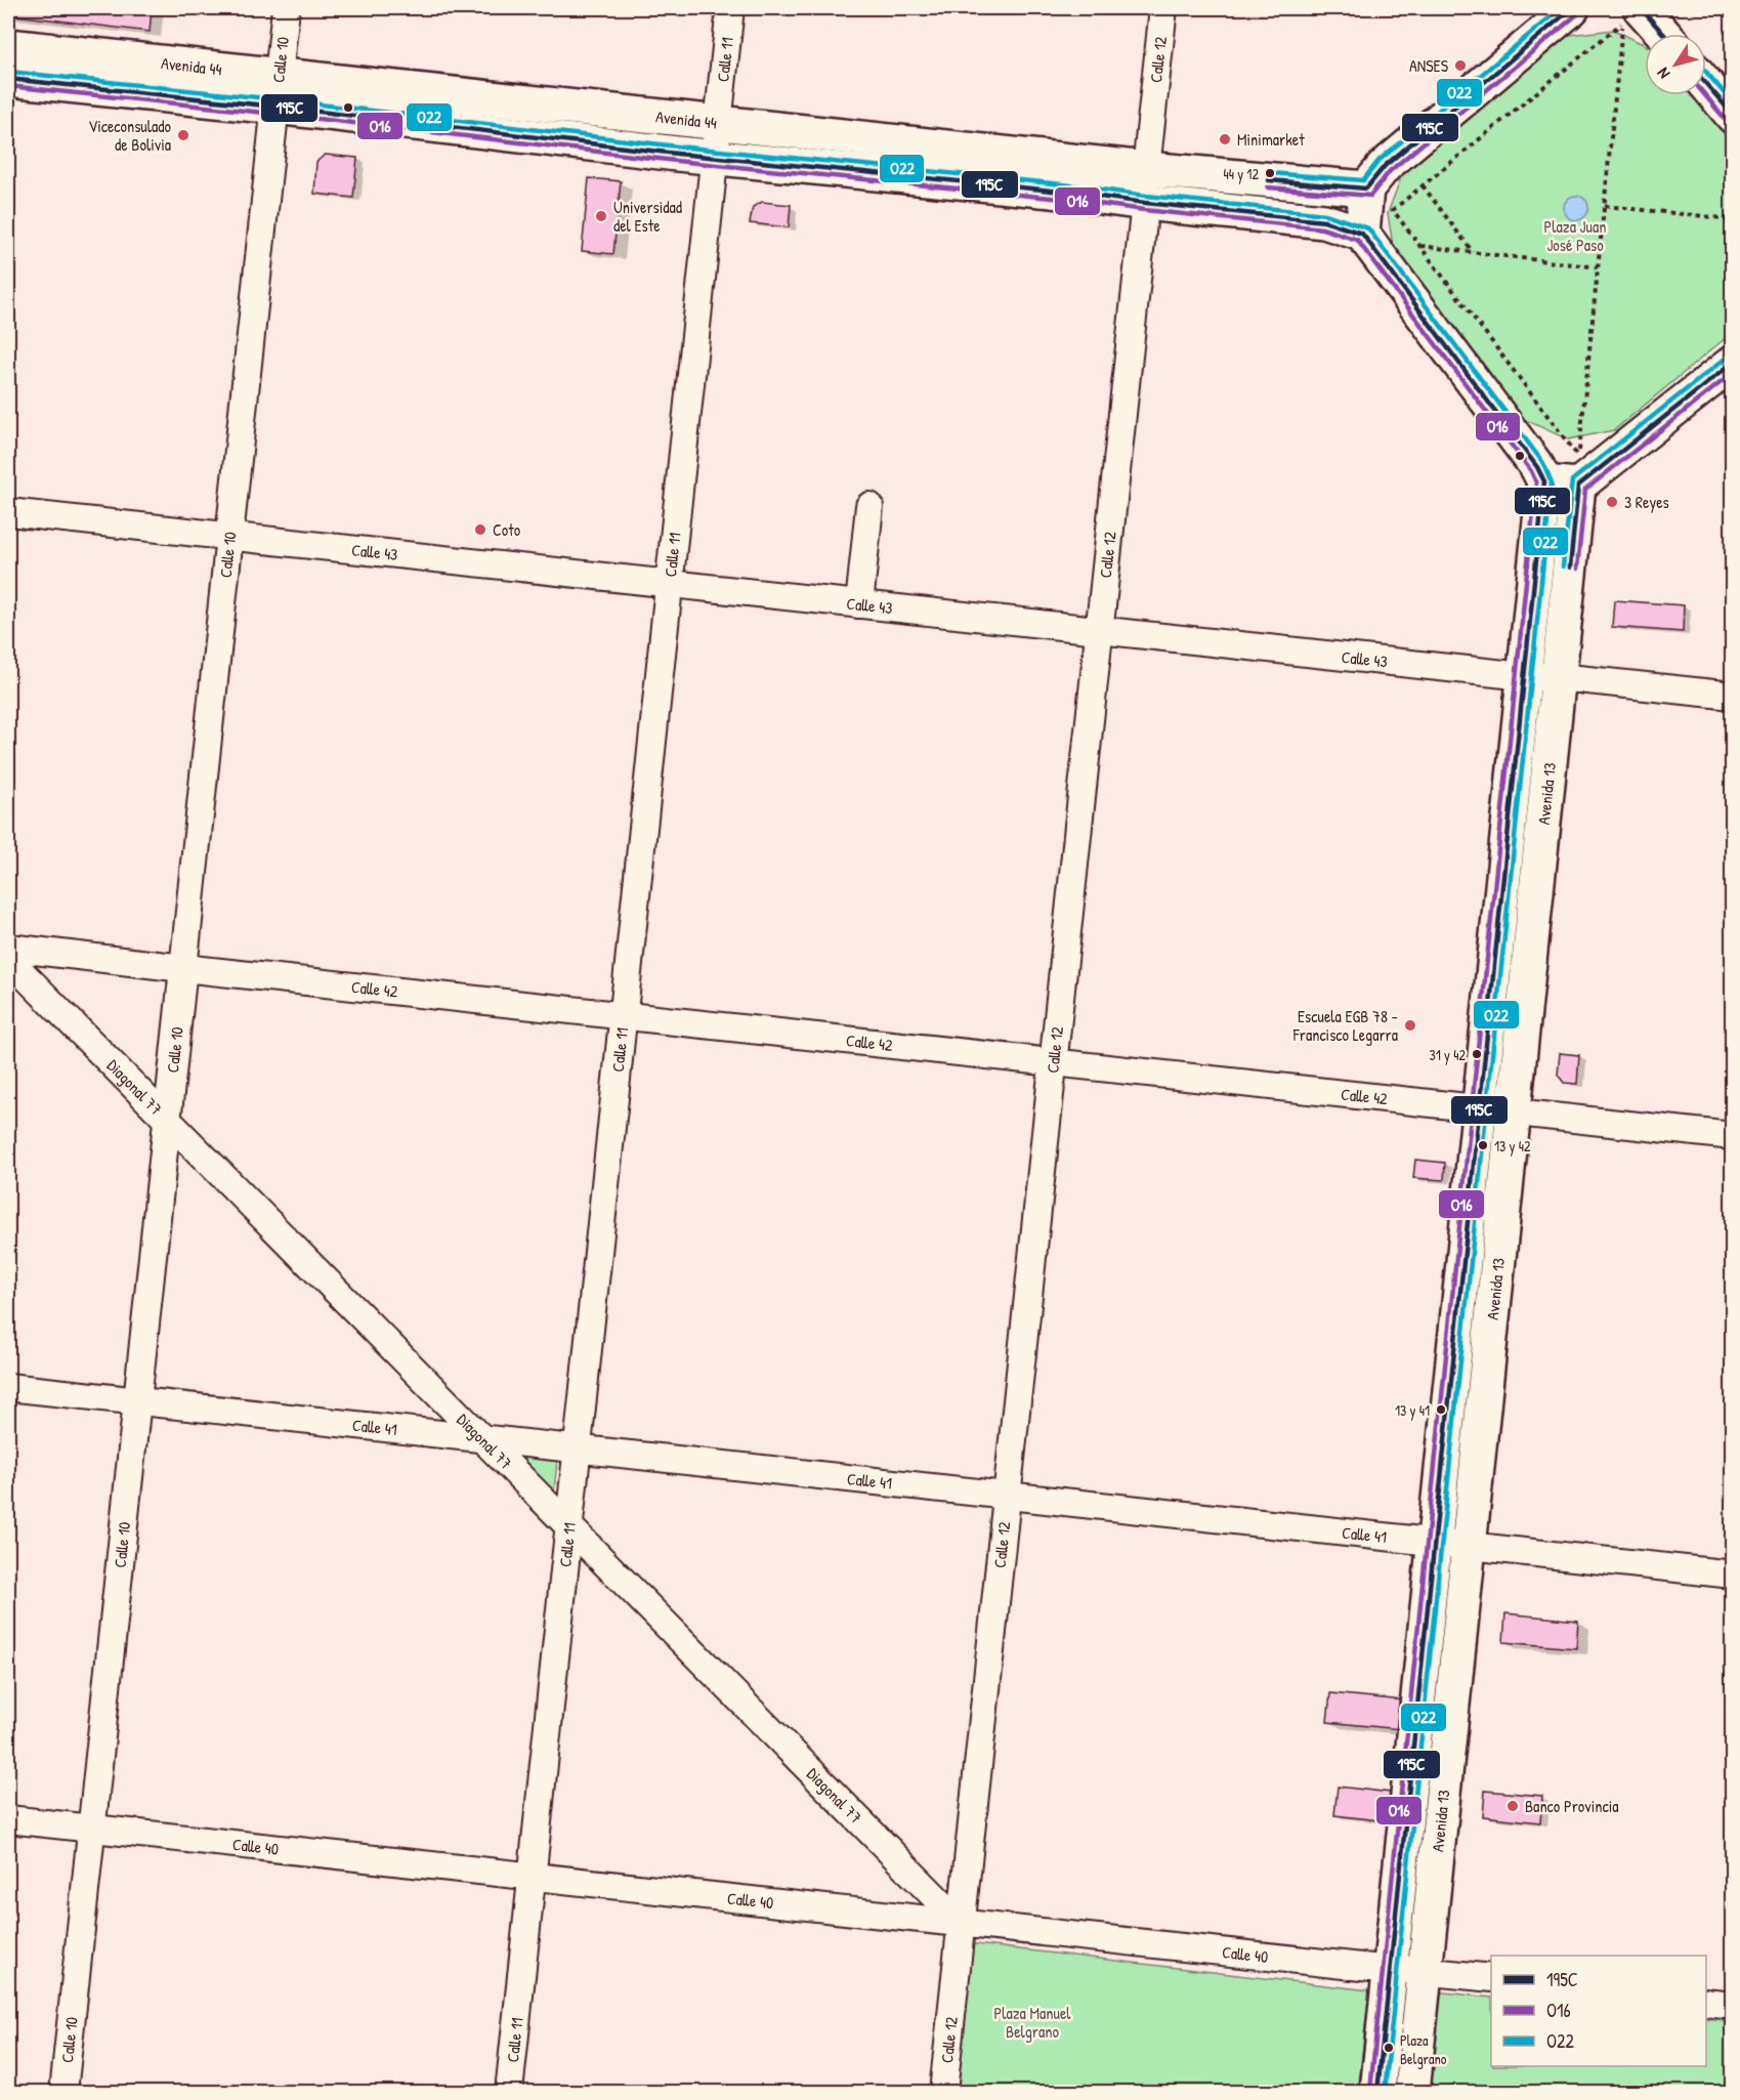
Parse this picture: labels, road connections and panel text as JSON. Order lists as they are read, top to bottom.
{
  "streets": {
    "main road": ["Avenida 44", "Avenida 13"],
    "street": [
      "Calle 10",
      "Calle 11",
      "Calle 12",
      "Calle 43",
      "Calle 42",
      "Diagonal 77",
      "Calle 41",
      "Calle 40"
    ]
  },
  "crossings": [
    ["Calle 10", "Avenida 44"],
    ["Calle 10", "Calle 43"],
    ["Calle 10", "Calle 42"],
    ["Calle 10", "Diagonal 77"],
    ["Calle 10", "Calle 41"],
    ["Calle 10", "Calle 40"],
    ["Calle 11", "Avenida 44"],
    ["Calle 11", "Calle 43"],
    ["Calle 11", "Calle 42"],
    ["Calle 11", "Diagonal 77"],
    ["Calle 11", "Calle 41"],
    ["Calle 11", "Calle 40"],
    ["Calle 12", "Avenida 44"],
    ["Calle 12", "Calle 43"],
    ["Calle 12", "Calle 42"],
    ["Calle 12", "Diagonal 77"],
    ["Calle 12", "Calle 41"],
    ["Calle 12", "Calle 40"],
    ["Calle 43", "Avenida 13"],
    ["Avenida 13", "Calle 42"],
    ["Avenida 13", "Calle 41"],
    ["Avenida 13", "Calle 40"],
    ["Diagonal 77", "Calle 41"],
    ["Diagonal 77", "Calle 40"]
  ],
  "parks": ["Plaza Juan José Paso", "Plaza Manuel Belgrano"],
  "places": [
    "ANSES",
    "Viceconsulado de Bolivia",
    "Minimarket",
    "44 y 12",
    "Universidad del Este",
    "3 Reyes",
    "Coto",
    "Escuela EGB 78 - Francisco Legarra",
    "31 y 42",
    "13 y 42",
    "13 y 41",
    "Banco Provincia",
    "Plaza Belgrano"
  ],
  "lines": ["transit line 195C", "transit line O22", "transit line O16"],
  "legend": ["195C", "O16", "O22"],
  "north": "bottom left"
}
